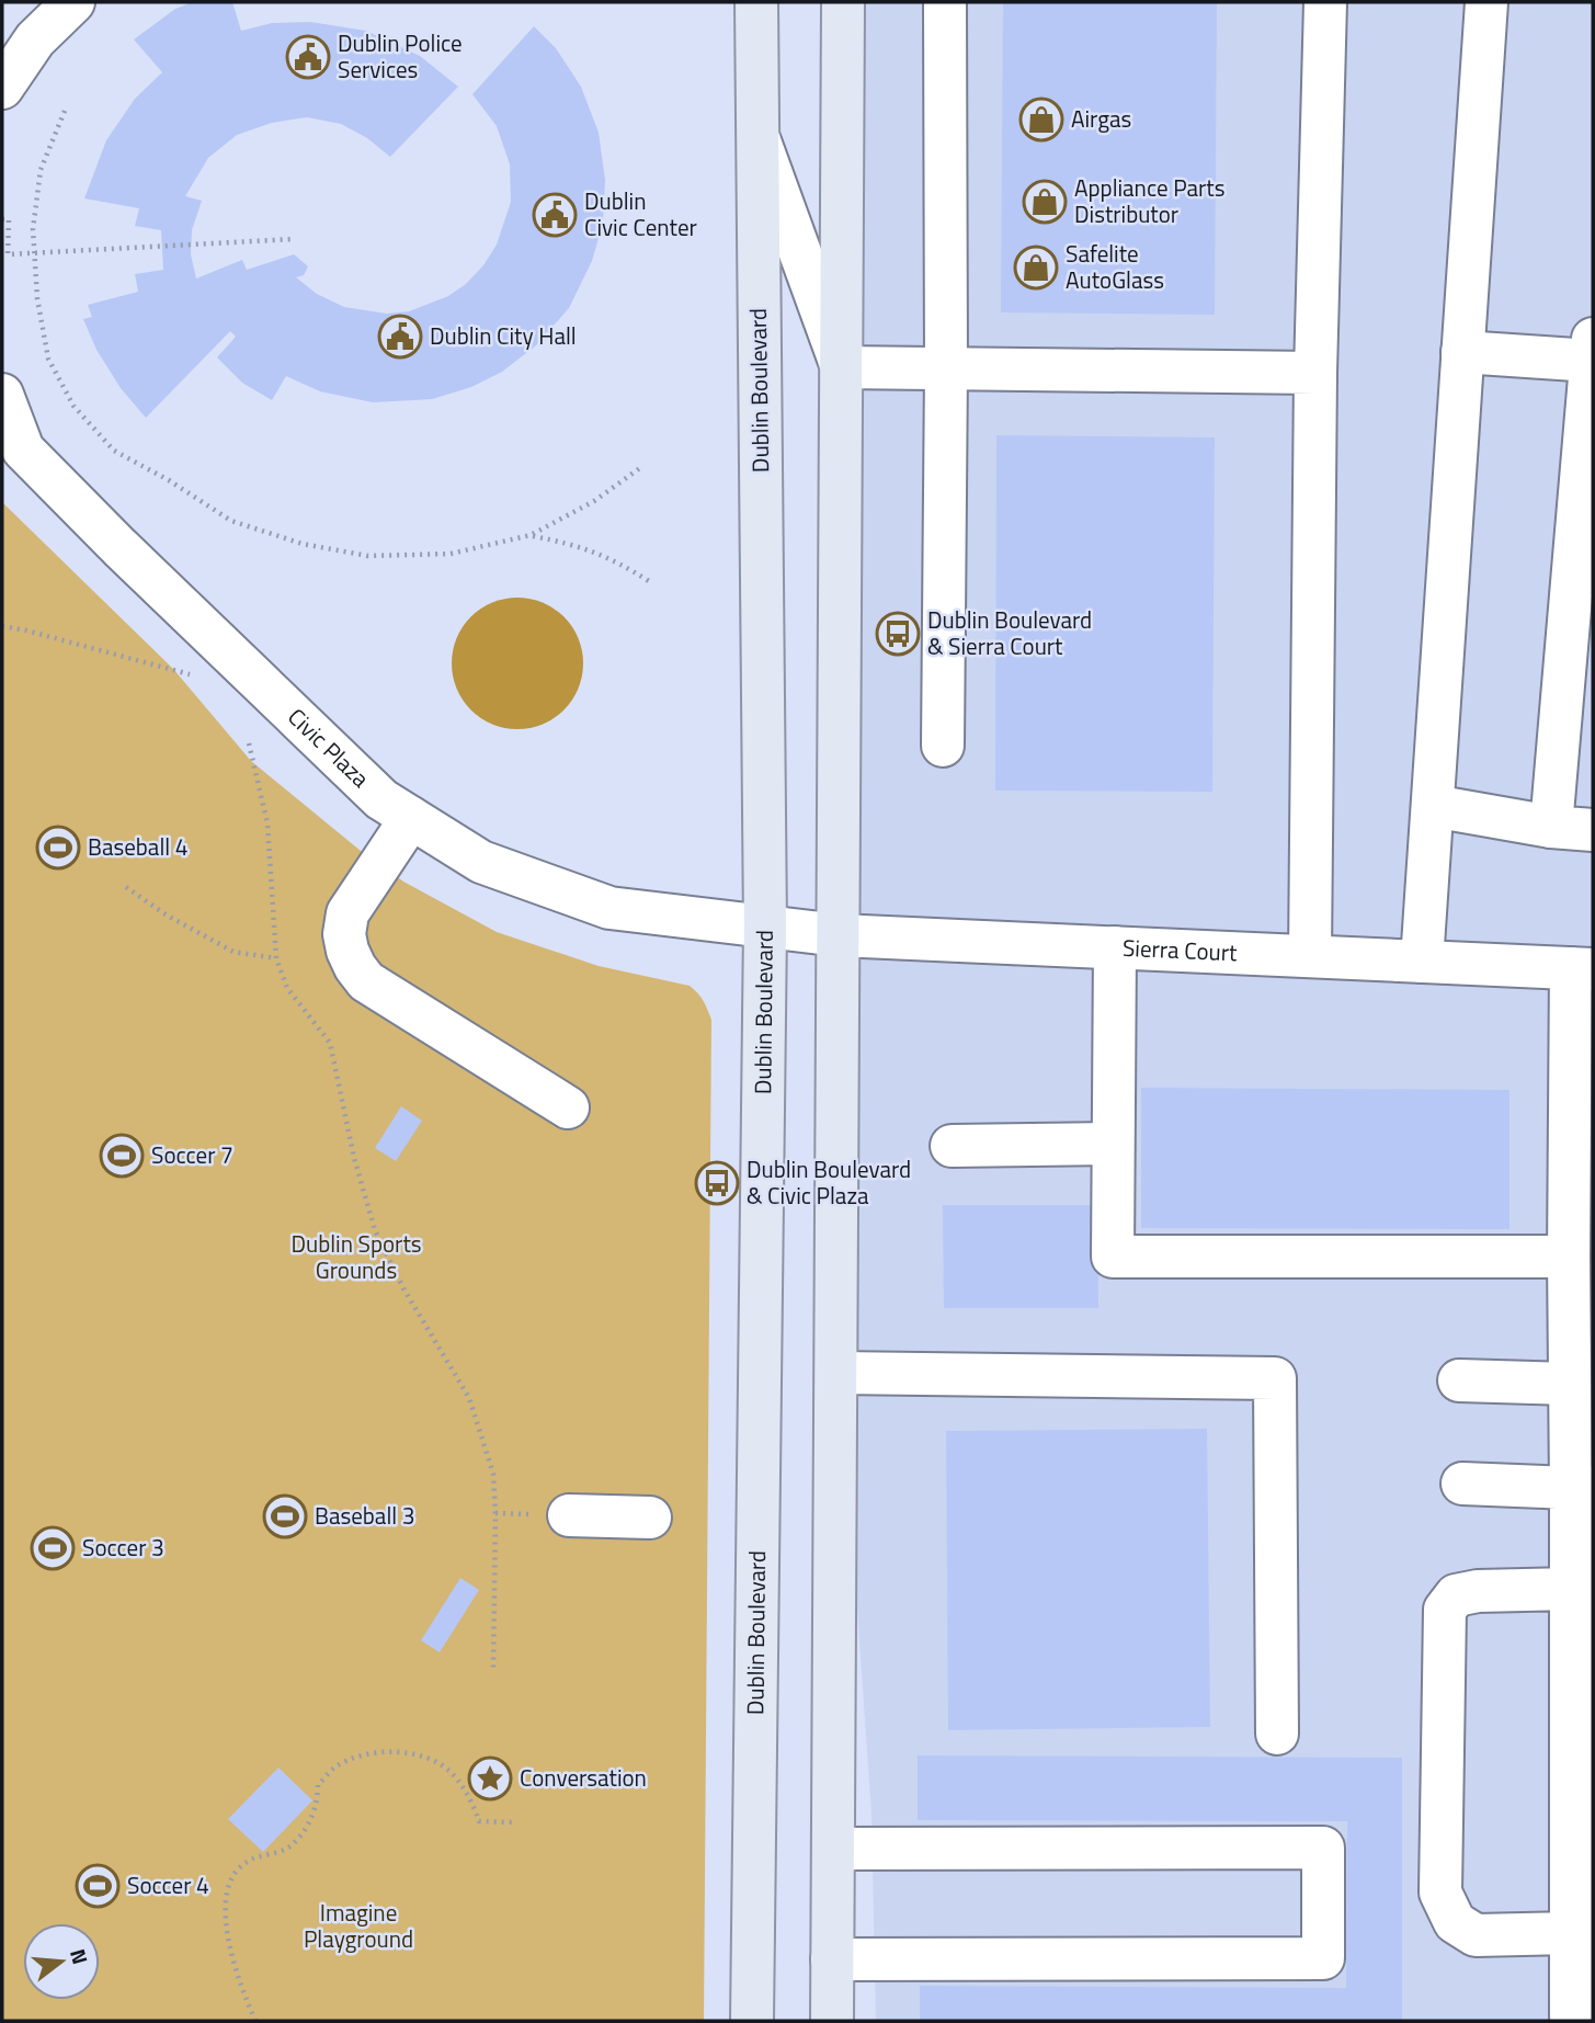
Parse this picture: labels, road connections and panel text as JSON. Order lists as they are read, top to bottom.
{
  "streets": {
    "main road": ["Dublin Boulevard"],
    "street": ["Civic Plaza", "Sierra Court"]
  },
  "crossings": [
    ["Dublin Boulevard", "Civic Plaza"],
    ["Dublin Boulevard", "Sierra Court"],
    ["Civic Plaza", "Sierra Court"]
  ],
  "parks": ["Dublin Sports Grounds", "Imagine Playground"],
  "places": {
    "public building": ["Dublin Police Services", "Dublin Civic Center", "Dublin City Hall"],
    "shop": ["Airgas", "Appliance Parts Distributor", "Safelite AutoGlass"],
    "bus stop": ["Dublin Boulevard & Sierra Court", "Dublin Boulevard & Civic Plaza"],
    "sports": [
      "Baseball 4",
      "Soccer 7",
      "Baseball 3",
      "Soccer 3",
      "Soccer 4"
    ],
    "place": ["Conversation"]
  },
  "north": "right"
}
